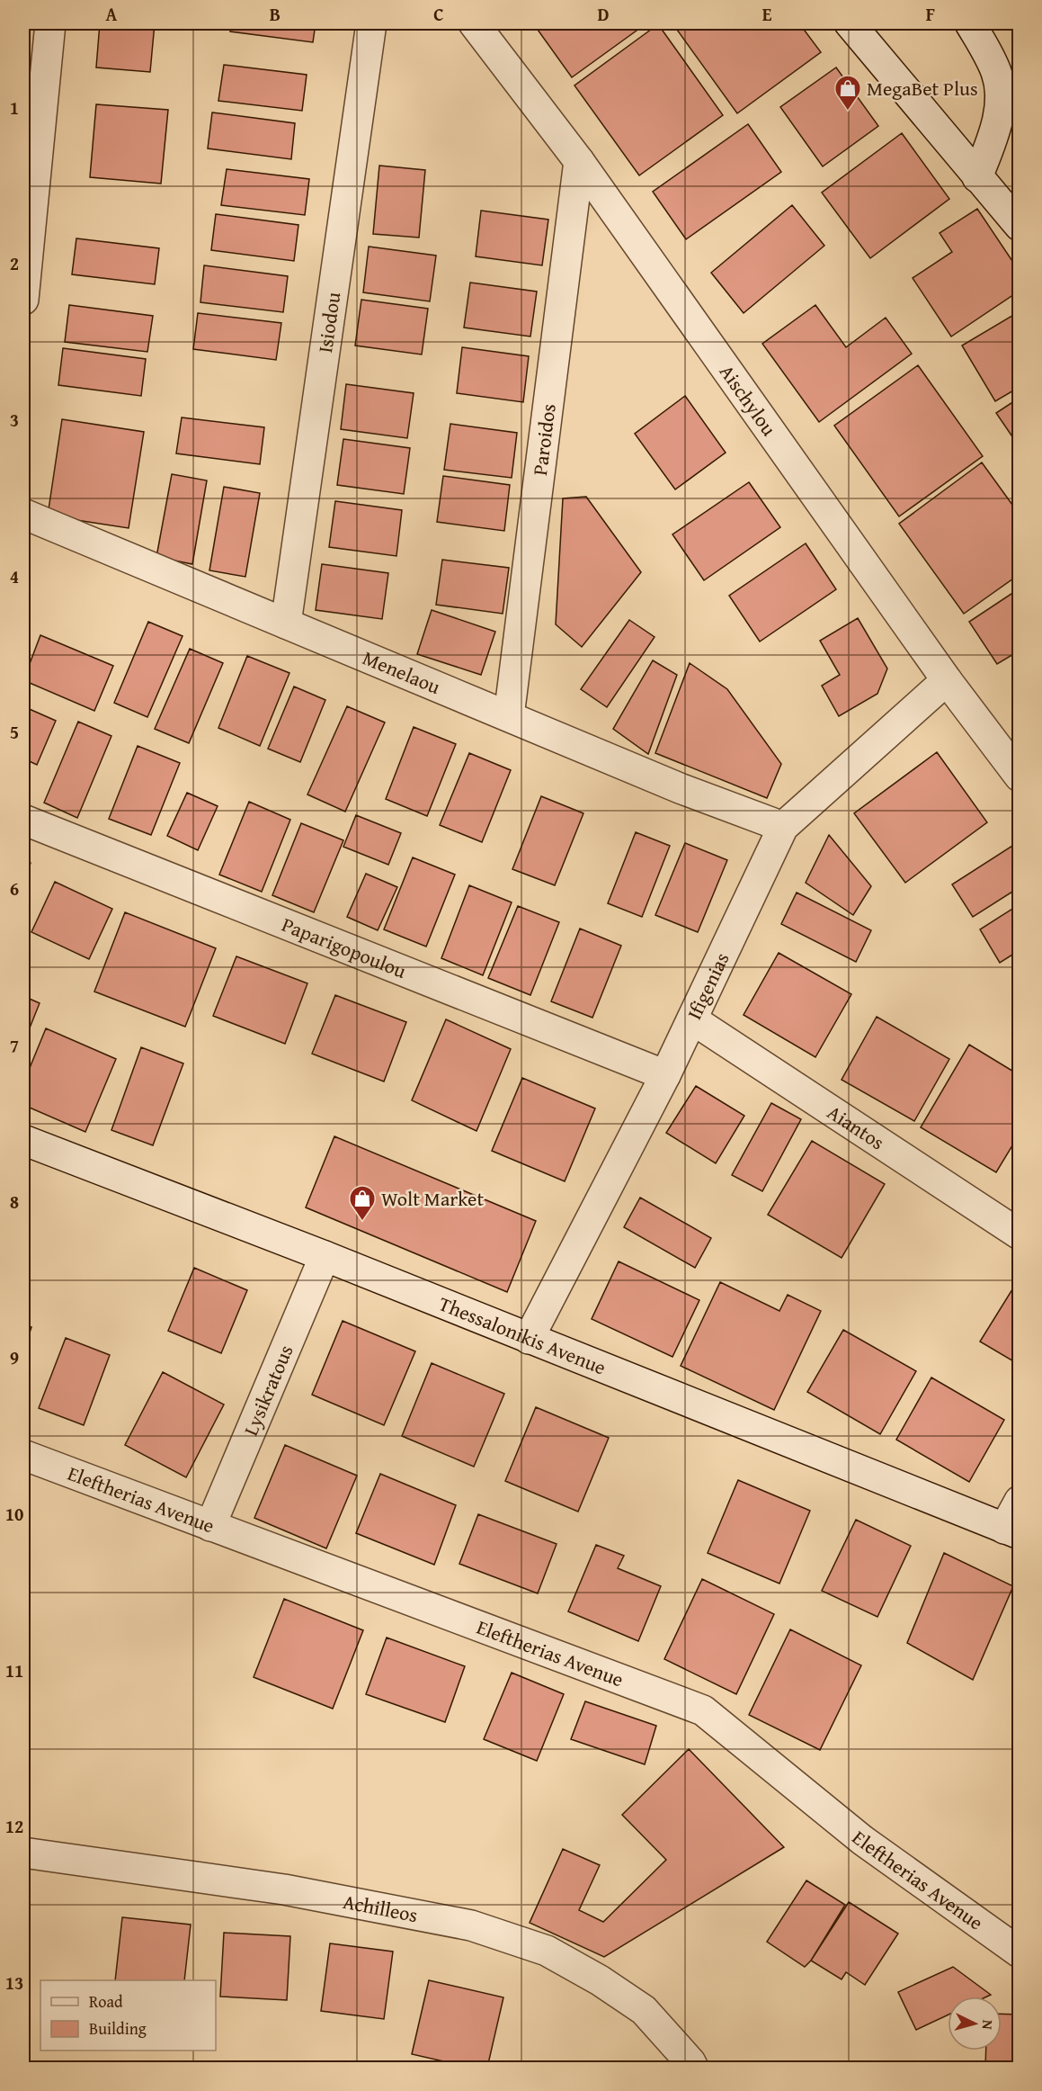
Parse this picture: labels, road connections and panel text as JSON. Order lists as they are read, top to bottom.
{
  "streets": {
    "street": [
      "Isiodou",
      "Aischylou",
      "Paroidos",
      "Menelaou",
      "Paparigopoulou",
      "Ifigenias",
      "Aiantos",
      "Thessalonikis Avenue",
      "Lysikratous",
      "Eleftherias Avenue",
      "Achilleos"
    ]
  },
  "crossings": [
    ["Isiodou", "Menelaou"],
    ["Aischylou", "Paroidos"],
    ["Aischylou", "Ifigenias"],
    ["Paroidos", "Menelaou"],
    ["Menelaou", "Ifigenias"],
    ["Paparigopoulou", "Ifigenias"],
    ["Ifigenias", "Aiantos"],
    ["Ifigenias", "Thessalonikis Avenue"],
    ["Thessalonikis Avenue", "Lysikratous"],
    ["Lysikratous", "Eleftherias Avenue"]
  ],
  "places": {
    "shop": ["MegaBet Plus", "Wolt Market"]
  },
  "legend": ["Road", "Building"],
  "north": "right",
  "grid": {
    "columns": [
      "A",
      "B",
      "C",
      "D",
      "E",
      "F"
    ],
    "rows": [
      "1",
      "2",
      "3",
      "4",
      "5",
      "6",
      "7",
      "8",
      "9",
      "10",
      "11",
      "12",
      "13"
    ]
  }
}
